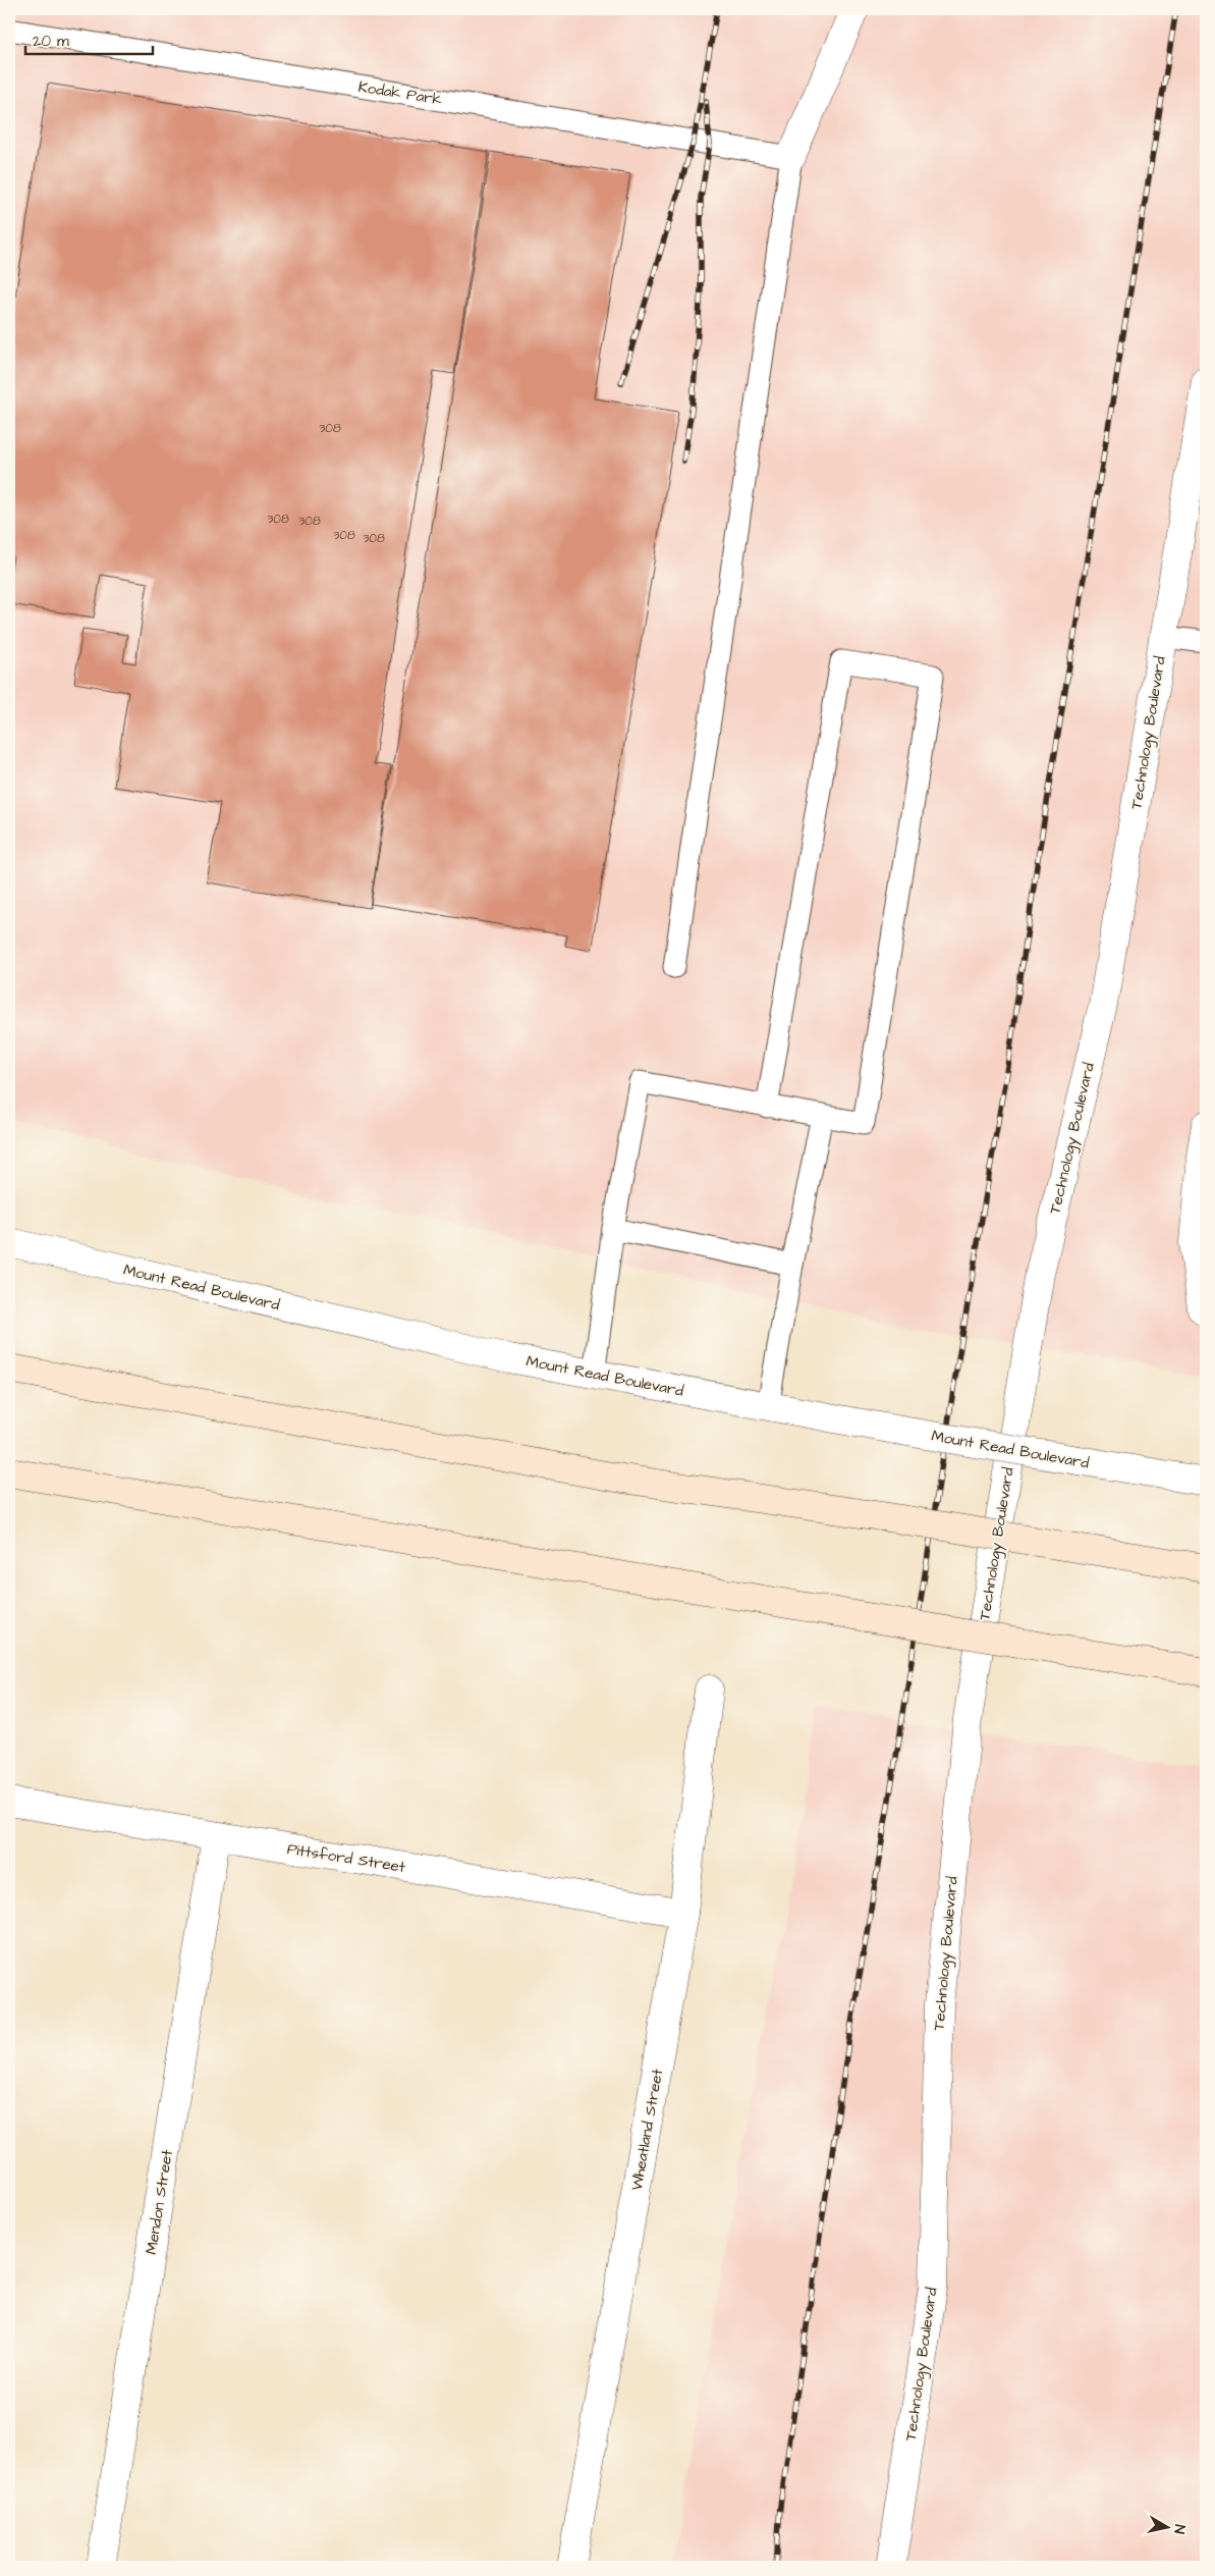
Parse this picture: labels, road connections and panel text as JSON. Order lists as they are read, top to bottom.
{
  "streets": {
    "street": [
      "Technology Boulevard",
      "Mount Read Boulevard",
      "Pittsford Street",
      "Wheatland Street",
      "Mendon Street"
    ],
    "lane": ["Kodak Park"]
  },
  "crossings": [
    ["Pittsford Street", "Wheatland Street"],
    ["Pittsford Street", "Mendon Street"]
  ],
  "house_numbers": [
    "308",
    "308",
    "308",
    "308",
    "308"
  ],
  "scale_bar": "20 m",
  "north": "right"
}
